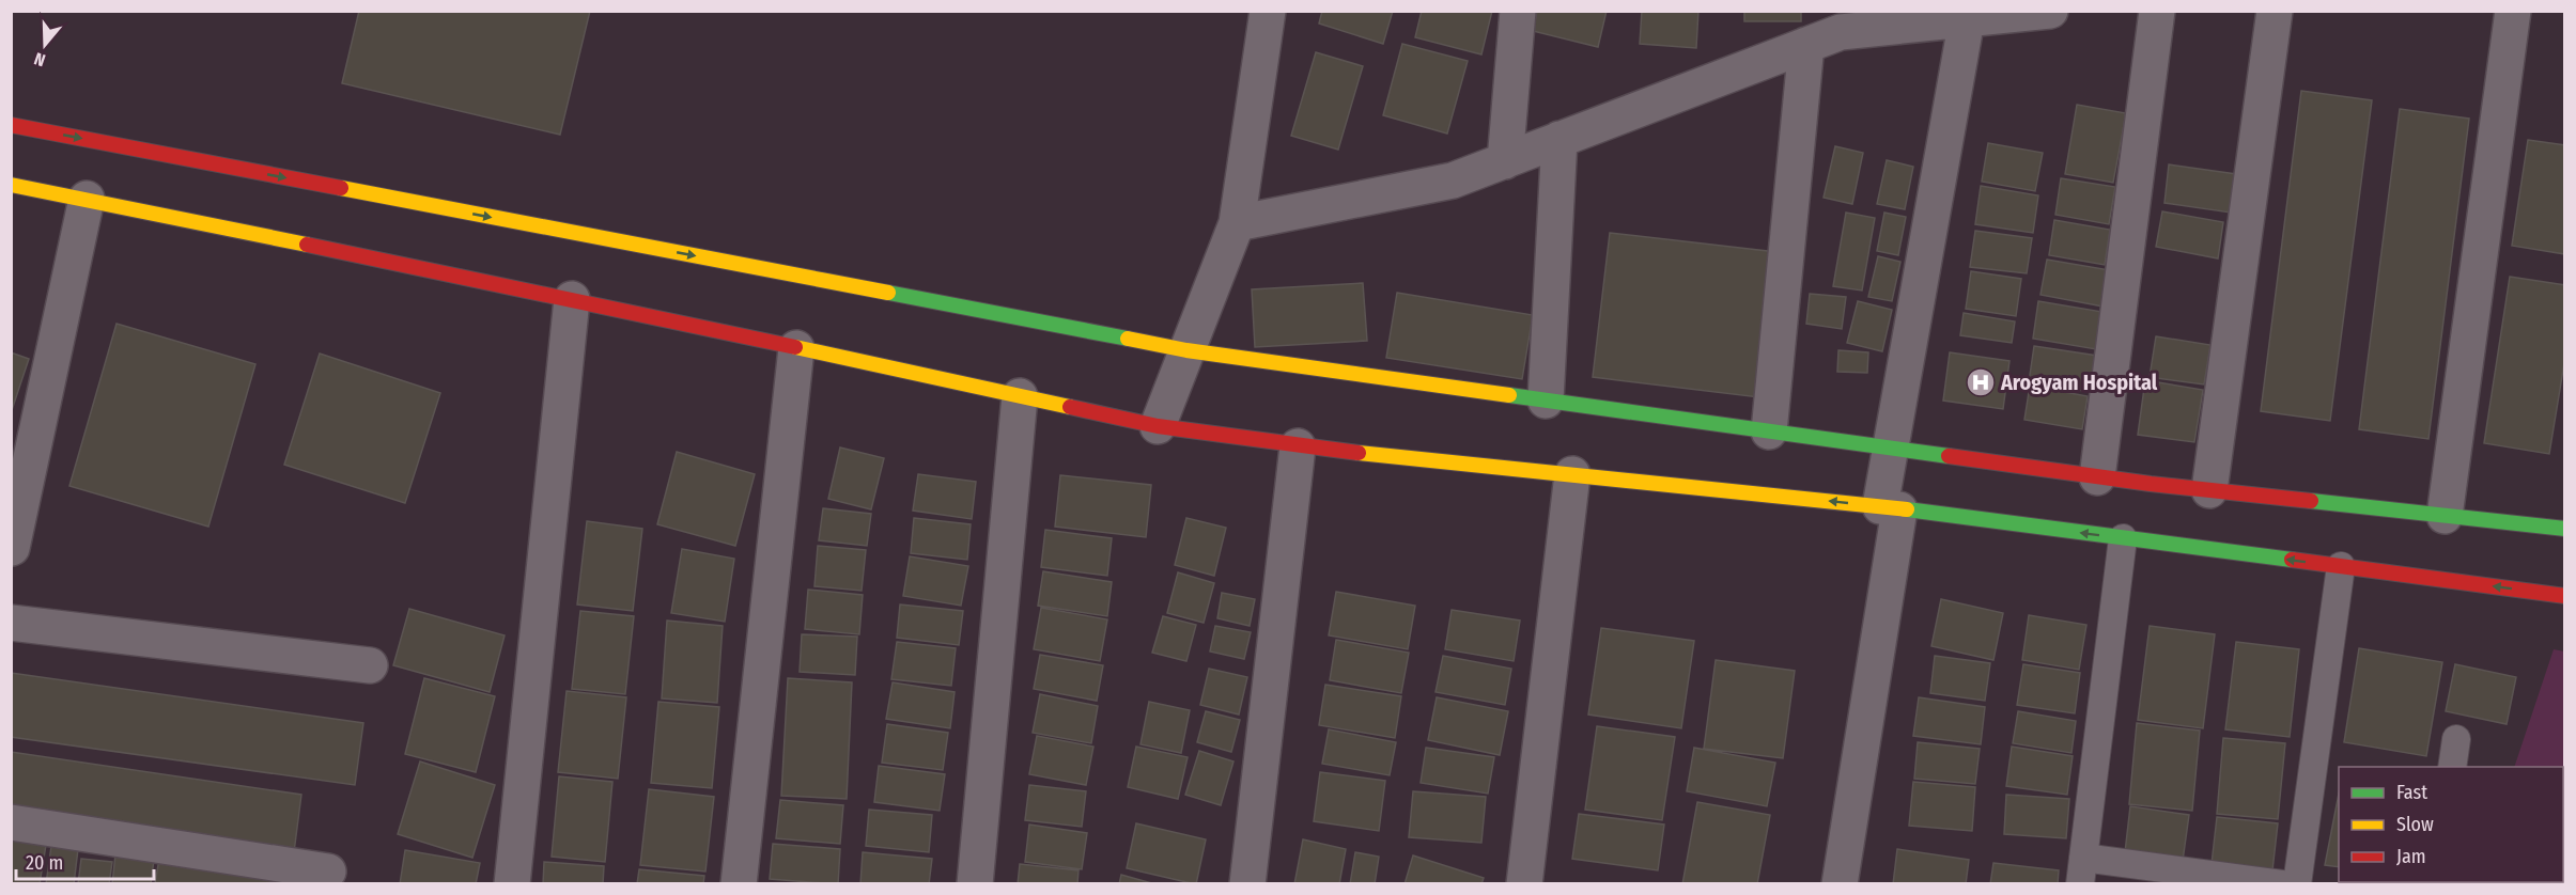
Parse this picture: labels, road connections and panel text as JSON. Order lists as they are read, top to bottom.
{
  "places": {
    "hospital": ["Arogyam Hospital"]
  },
  "legend": ["Fast", "Slow", "Jam"],
  "scale_bar": "20 m",
  "north": "bottom"
}
